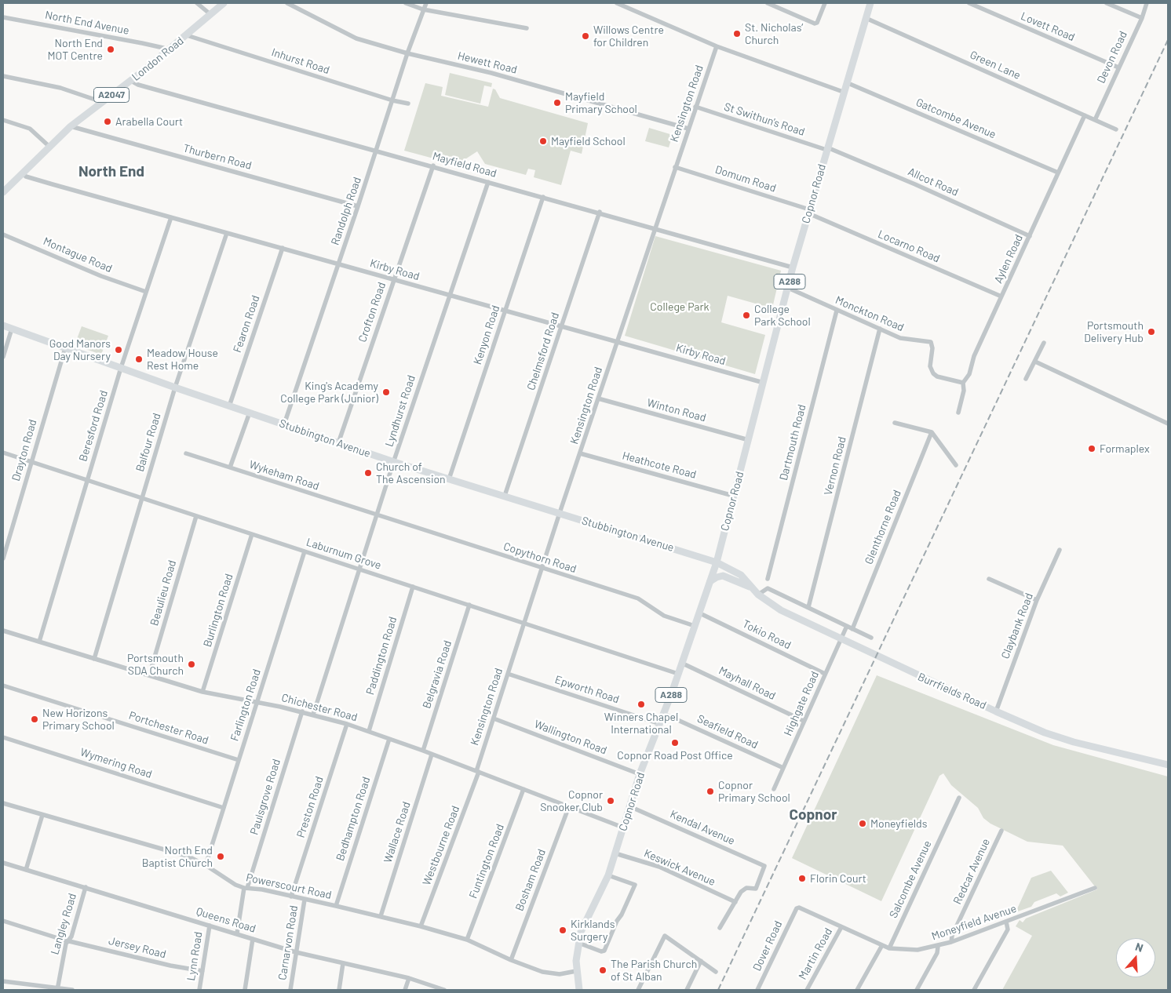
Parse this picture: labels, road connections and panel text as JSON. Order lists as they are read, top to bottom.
{
  "streets": {
    "main road": [
      "London Road",
      "A2047",
      "Copnor Road",
      "A288",
      "Stubbington Avenue",
      "Burrfields Road"
    ],
    "street": [
      "North End Avenue",
      "Lovett Road",
      "Devon Road",
      "Inhurst Road",
      "Hewett Road",
      "Green Lane",
      "Kensington Road",
      "Gatcombe Avenue",
      "St Swithun's Road",
      "Thurbern Road",
      "Mayfield Road",
      "Domum Road",
      "Allcot Road",
      "Randolph Road",
      "Locarno Road",
      "Montague Road",
      "Aylen Road",
      "Kirby Road",
      "Crofton Road",
      "Monckton Road",
      "Fearon Road",
      "Kenyon Road",
      "Chelmsford Road",
      "Winton Road",
      "Lyndhurst Road",
      "Beresford Road",
      "Balfour Road",
      "Dartmouth Road",
      "Drayton Road",
      "Heathcote Road",
      "Vernon Road",
      "Wykeham Road",
      "Glenthorne Road",
      "Laburnum Grove",
      "Copythorn Road",
      "Beaulieu Road",
      "Burlington Road",
      "Claybank Road",
      "Tokio Road",
      "Paddington Road",
      "Belgravia Road",
      "Mayhall Road",
      "Epworth Road",
      "Highgate Road",
      "Farlington Road",
      "Chichester Road",
      "Portchester Road",
      "Seafield Road",
      "Wallington Road",
      "Wymering Road",
      "Paulsgrove Road",
      "Preston Road",
      "Bedhampton Road",
      "Kendal Avenue",
      "Wallace Road",
      "Westbourne Road",
      "Funtington Road",
      "Keswick Avenue",
      "Redcar Avenue",
      "Salcombe Avenue",
      "Bosham Road",
      "Powerscourt Road",
      "Queens Road",
      "Moneyfield Avenue",
      "Langley Road",
      "Carnarvon Road",
      "Dover Road",
      "Jersey Road",
      "Martin Road",
      "Lynn Road"
    ]
  },
  "crossings": [
    ["North End Avenue", "London Road"],
    ["Lovett Road", "Devon Road"],
    ["Devon Road", "Green Lane"],
    ["London Road", "Inhurst Road"],
    ["London Road", "Thurbern Road"],
    ["London Road", "Mayfield Road"],
    ["London Road", "Kirby Road"],
    ["Inhurst Road", "Randolph Road"],
    ["Hewett Road", "Kensington Road"],
    ["Hewett Road", "Randolph Road"],
    ["Green Lane", "Copnor Road"],
    ["Green Lane", "Aylen Road"],
    ["Kensington Road", "St Swithun's Road"],
    ["Kensington Road", "Mayfield Road"],
    ["Kensington Road", "Domum Road"],
    ["Kensington Road", "Kirby Road"],
    ["Kensington Road", "Winton Road"],
    ["Kensington Road", "Stubbington Avenue"],
    ["Kensington Road", "Heathcote Road"],
    ["Kensington Road", "Laburnum Grove"],
    ["Kensington Road", "Copythorn Road"],
    ["Kensington Road", "Epworth Road"],
    ["Kensington Road", "Chichester Road"],
    ["Kensington Road", "Wallington Road"],
    ["Kensington Road", "Westbourne Road"],
    ["Gatcombe Avenue", "Copnor Road"],
    ["Gatcombe Avenue", "Aylen Road"],
    ["St Swithun's Road", "Allcot Road"],
    ["St Swithun's Road", "Copnor Road"],
    ["Thurbern Road", "Randolph Road"],
    ["Mayfield Road", "Copnor Road"],
    ["Mayfield Road", "Randolph Road"],
    ["Mayfield Road", "Crofton Road"],
    ["Mayfield Road", "Kenyon Road"],
    ["Mayfield Road", "Chelmsford Road"],
    ["Mayfield Road", "Lyndhurst Road"],
    ["Domum Road", "Copnor Road"],
    ["Domum Road", "Locarno Road"],
    ["Allcot Road", "Copnor Road"],
    ["Allcot Road", "Aylen Road"],
    ["Copnor Road", "Locarno Road"],
    ["Copnor Road", "Kirby Road"],
    ["Copnor Road", "Monckton Road"],
    ["Copnor Road", "Winton Road"],
    ["Copnor Road", "Stubbington Avenue"],
    ["Copnor Road", "Heathcote Road"],
    ["Copnor Road", "Laburnum Grove"],
    ["Copnor Road", "Copythorn Road"],
    ["Copnor Road", "Tokio Road"],
    ["Copnor Road", "Mayhall Road"],
    ["Copnor Road", "Epworth Road"],
    ["Copnor Road", "Burrfields Road"],
    ["Copnor Road", "Chichester Road"],
    ["Copnor Road", "Seafield Road"],
    ["Copnor Road", "Wallington Road"],
    ["Copnor Road", "Kendal Avenue"],
    ["Copnor Road", "Keswick Avenue"],
    ["Copnor Road", "Powerscourt Road"],
    ["Randolph Road", "Kirby Road"],
    ["Randolph Road", "Stubbington Avenue"],
    ["Locarno Road", "Aylen Road"],
    ["Montague Road", "Beresford Road"],
    ["Aylen Road", "Monckton Road"],
    ["Kirby Road", "Crofton Road"],
    ["Kirby Road", "Fearon Road"],
    ["Kirby Road", "Kenyon Road"],
    ["Kirby Road", "Chelmsford Road"],
    ["Kirby Road", "Lyndhurst Road"],
    ["Kirby Road", "Beresford Road"],
    ["Kirby Road", "Balfour Road"],
    ["Crofton Road", "Stubbington Avenue"],
    ["Monckton Road", "Dartmouth Road"],
    ["Monckton Road", "Vernon Road"],
    ["Fearon Road", "Stubbington Avenue"],
    ["Kenyon Road", "Stubbington Avenue"],
    ["Chelmsford Road", "Stubbington Avenue"],
    ["Lyndhurst Road", "Stubbington Avenue"],
    ["Lyndhurst Road", "Wykeham Road"],
    ["Lyndhurst Road", "Laburnum Grove"],
    ["Lyndhurst Road", "Copythorn Road"],
    ["Lyndhurst Road", "Chichester Road"],
    ["Beresford Road", "Stubbington Avenue"],
    ["Beresford Road", "Laburnum Grove"],
    ["Beresford Road", "Chichester Road"],
    ["Stubbington Avenue", "Balfour Road"],
    ["Stubbington Avenue", "Drayton Road"],
    ["Stubbington Avenue", "Burrfields Road"],
    ["Balfour Road", "Laburnum Grove"],
    ["Balfour Road", "Chichester Road"],
    ["Drayton Road", "Laburnum Grove"],
    ["Wykeham Road", "Copythorn Road"],
    ["Laburnum Grove", "Beaulieu Road"],
    ["Laburnum Grove", "Burlington Road"],
    ["Laburnum Grove", "Paddington Road"],
    ["Laburnum Grove", "Belgravia Road"],
    ["Laburnum Grove", "Farlington Road"],
    ["Beaulieu Road", "Chichester Road"],
    ["Burlington Road", "Chichester Road"],
    ["Claybank Road", "Burrfields Road"],
    ["Tokio Road", "Highgate Road"],
    ["Paddington Road", "Chichester Road"],
    ["Belgravia Road", "Chichester Road"],
    ["Mayhall Road", "Highgate Road"],
    ["Highgate Road", "Seafield Road"],
    ["Farlington Road", "Chichester Road"],
    ["Farlington Road", "Portchester Road"],
    ["Farlington Road", "Wymering Road"],
    ["Farlington Road", "Powerscourt Road"],
    ["Chichester Road", "Paulsgrove Road"],
    ["Chichester Road", "Preston Road"],
    ["Chichester Road", "Bedhampton Road"],
    ["Chichester Road", "Wallace Road"],
    ["Chichester Road", "Westbourne Road"],
    ["Chichester Road", "Funtington Road"],
    ["Chichester Road", "Bosham Road"],
    ["Paulsgrove Road", "Powerscourt Road"],
    ["Paulsgrove Road", "Queens Road"],
    ["Preston Road", "Powerscourt Road"],
    ["Bedhampton Road", "Powerscourt Road"],
    ["Kendal Avenue", "Keswick Avenue"],
    ["Wallace Road", "Powerscourt Road"],
    ["Westbourne Road", "Powerscourt Road"],
    ["Funtington Road", "Powerscourt Road"],
    ["Redcar Avenue", "Moneyfield Avenue"],
    ["Salcombe Avenue", "Moneyfield Avenue"],
    ["Bosham Road", "Powerscourt Road"],
    ["Powerscourt Road", "Carnarvon Road"],
    ["Queens Road", "Langley Road"],
    ["Queens Road", "Carnarvon Road"],
    ["Queens Road", "Lynn Road"],
    ["Moneyfield Avenue", "Dover Road"],
    ["Moneyfield Avenue", "Martin Road"],
    ["Langley Road", "Jersey Road"],
    ["Jersey Road", "Lynn Road"]
  ],
  "districts": ["North End", "Copnor"],
  "parks": ["College Park"],
  "places": [
    "St. Nicholas’ Church",
    "Willows Centre for Children",
    "North End MOT Centre",
    "Mayfield Primary School",
    "Arabella Court",
    "Mayfield School",
    "College Park School",
    "Portsmouth Delivery Hub",
    "Good Manors Day Nursery",
    "Meadow House Rest Home",
    "King's Academy College Park (Junior)",
    "Formaplex",
    "Church of The Ascension",
    "Portsmouth SDA Church",
    "Winners Chapel International",
    "New Horizons Primary School",
    "Copnor Road Post Office",
    "Copnor Primary School",
    "Copnor Snooker Club",
    "Moneyfields",
    "North End Baptist Church",
    "Florin Court",
    "Kirklands Surgery",
    "The Parish Church of St Alban"
  ],
  "north": "top"
}
